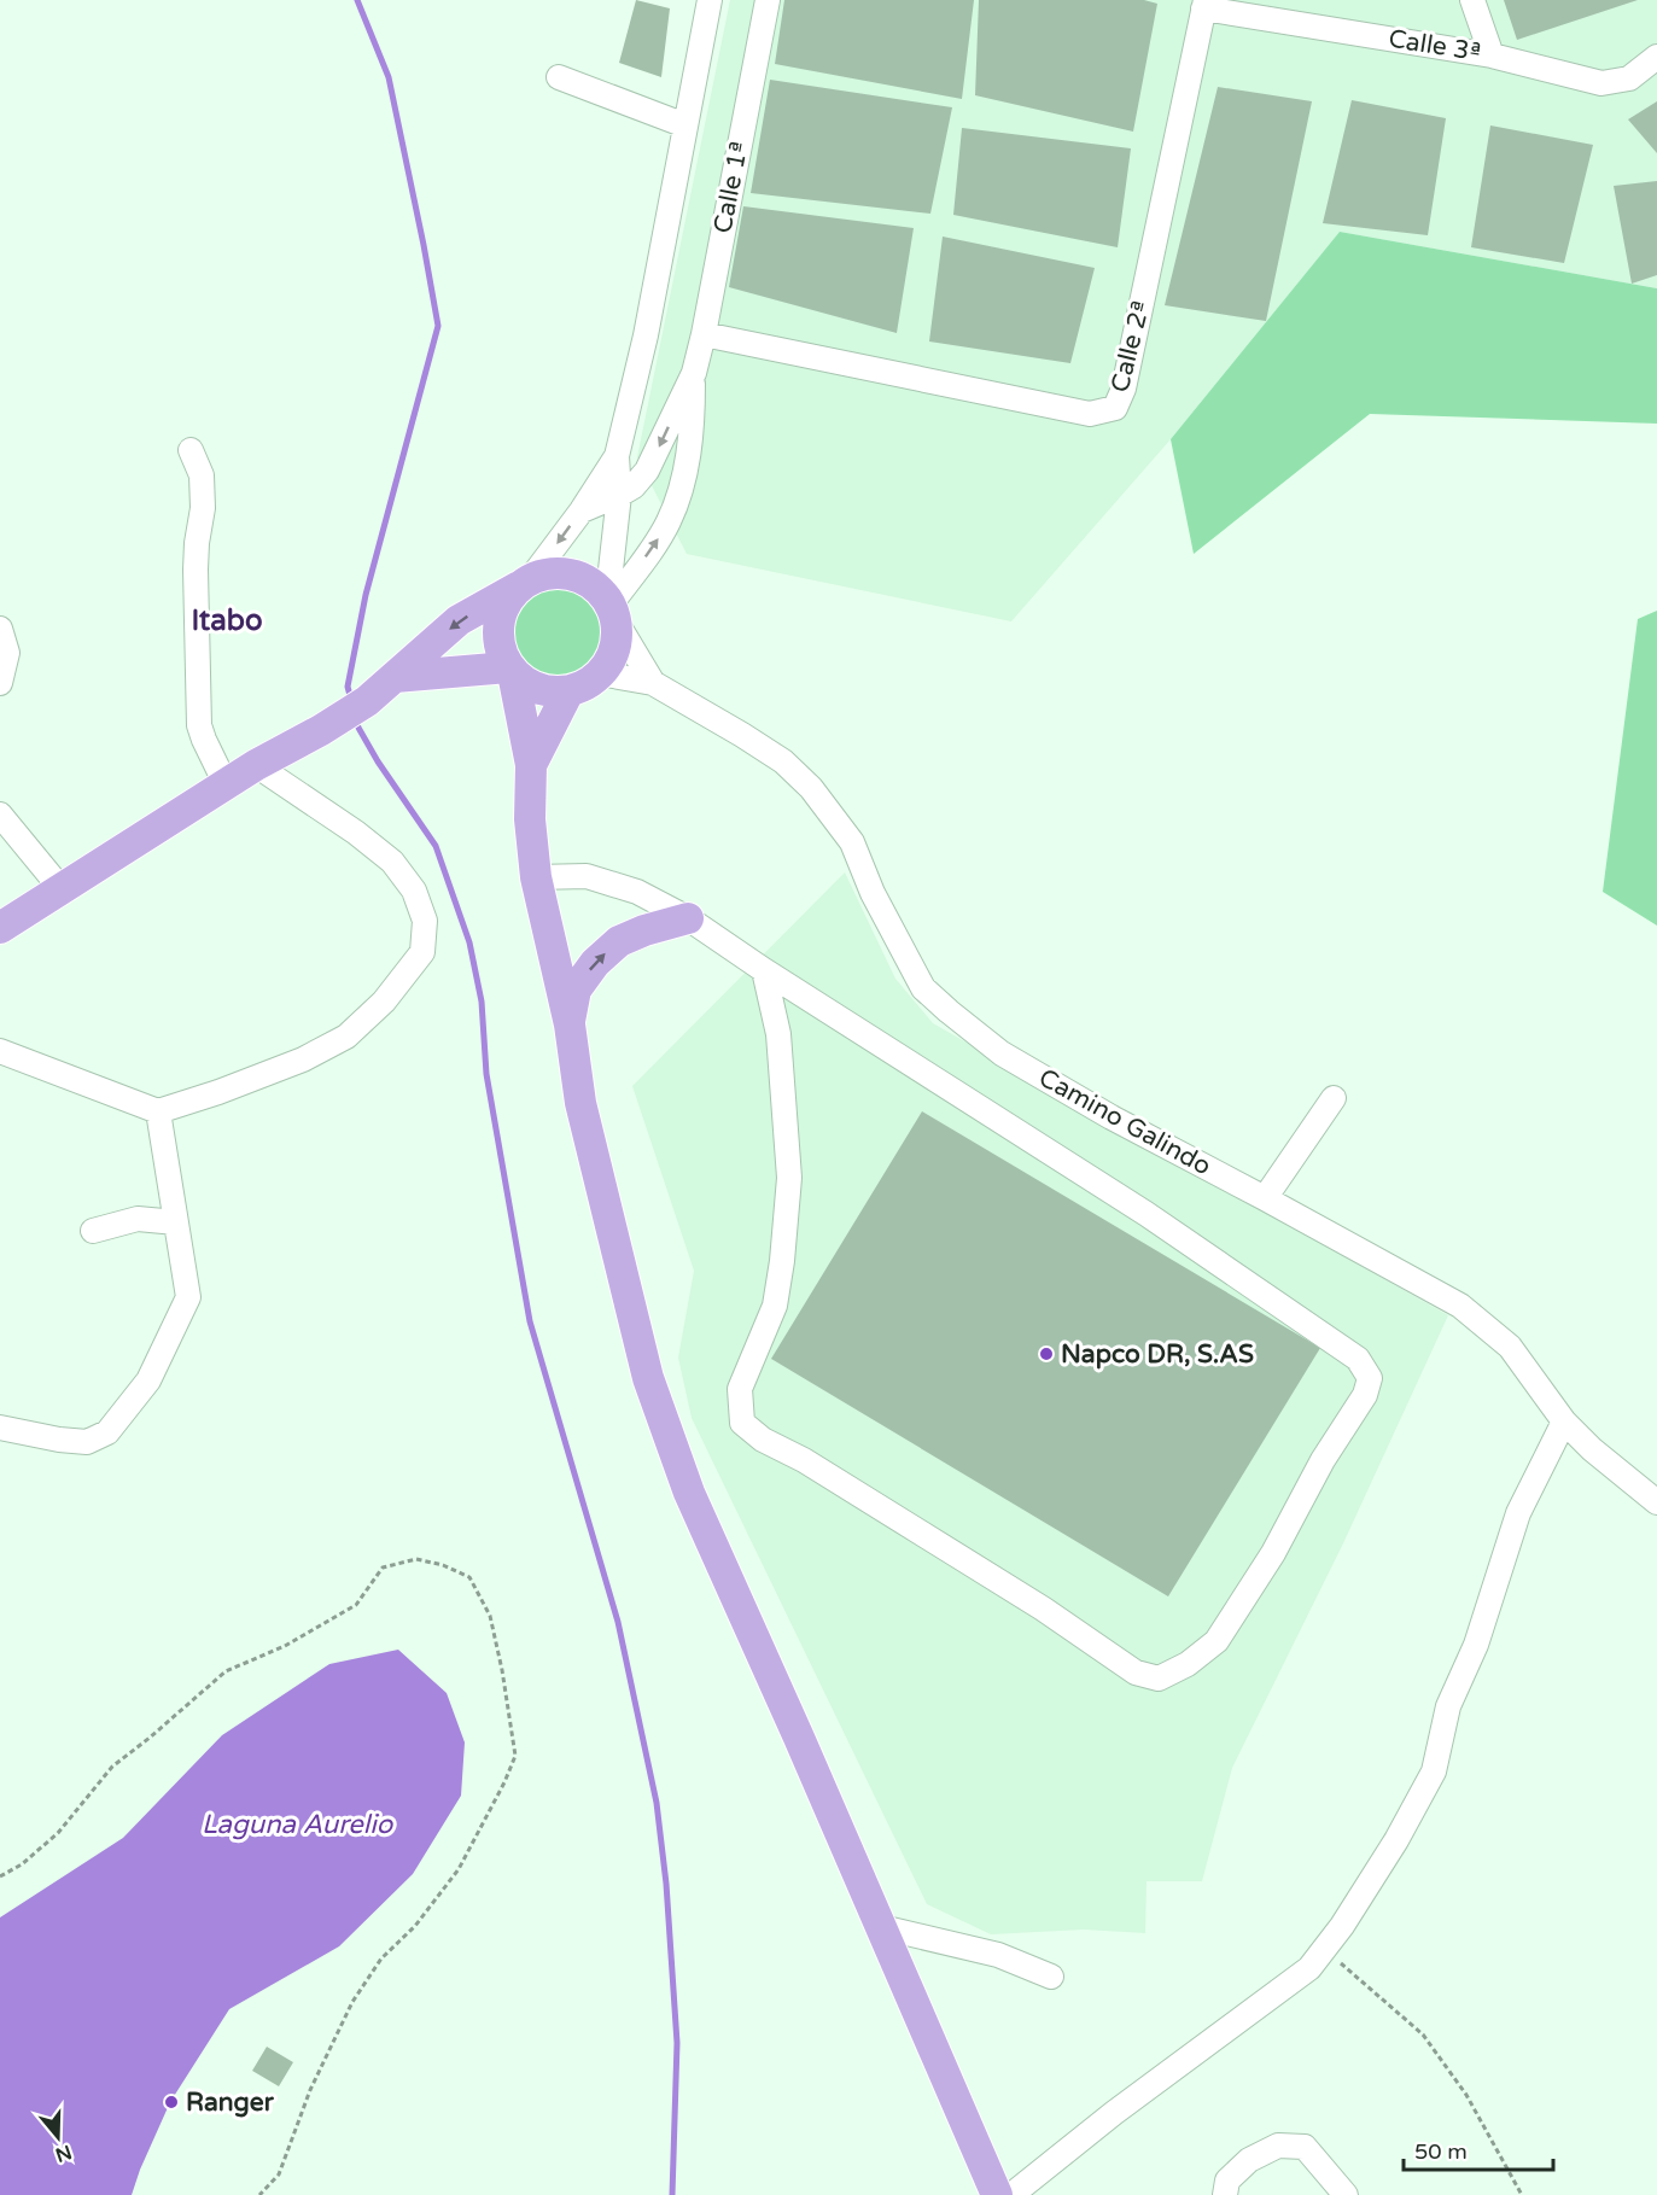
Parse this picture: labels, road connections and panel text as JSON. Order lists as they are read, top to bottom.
{
  "streets": {
    "street": [
      "Calle 3ª",
      "Calle 1ª",
      "Calle 2ª",
      "Camino Galindo"
    ]
  },
  "crossings": [
    ["Calle 3ª", "Calle 2ª"],
    ["Calle 1ª", "Calle 2ª"],
    ["Calle 1ª", "Camino Galindo"]
  ],
  "districts": ["Itabo"],
  "water": ["Laguna Aurelio"],
  "places": ["Napco DR, S.AS", "Ranger"],
  "scale_bar": "50 m",
  "north": "bottom"
}
